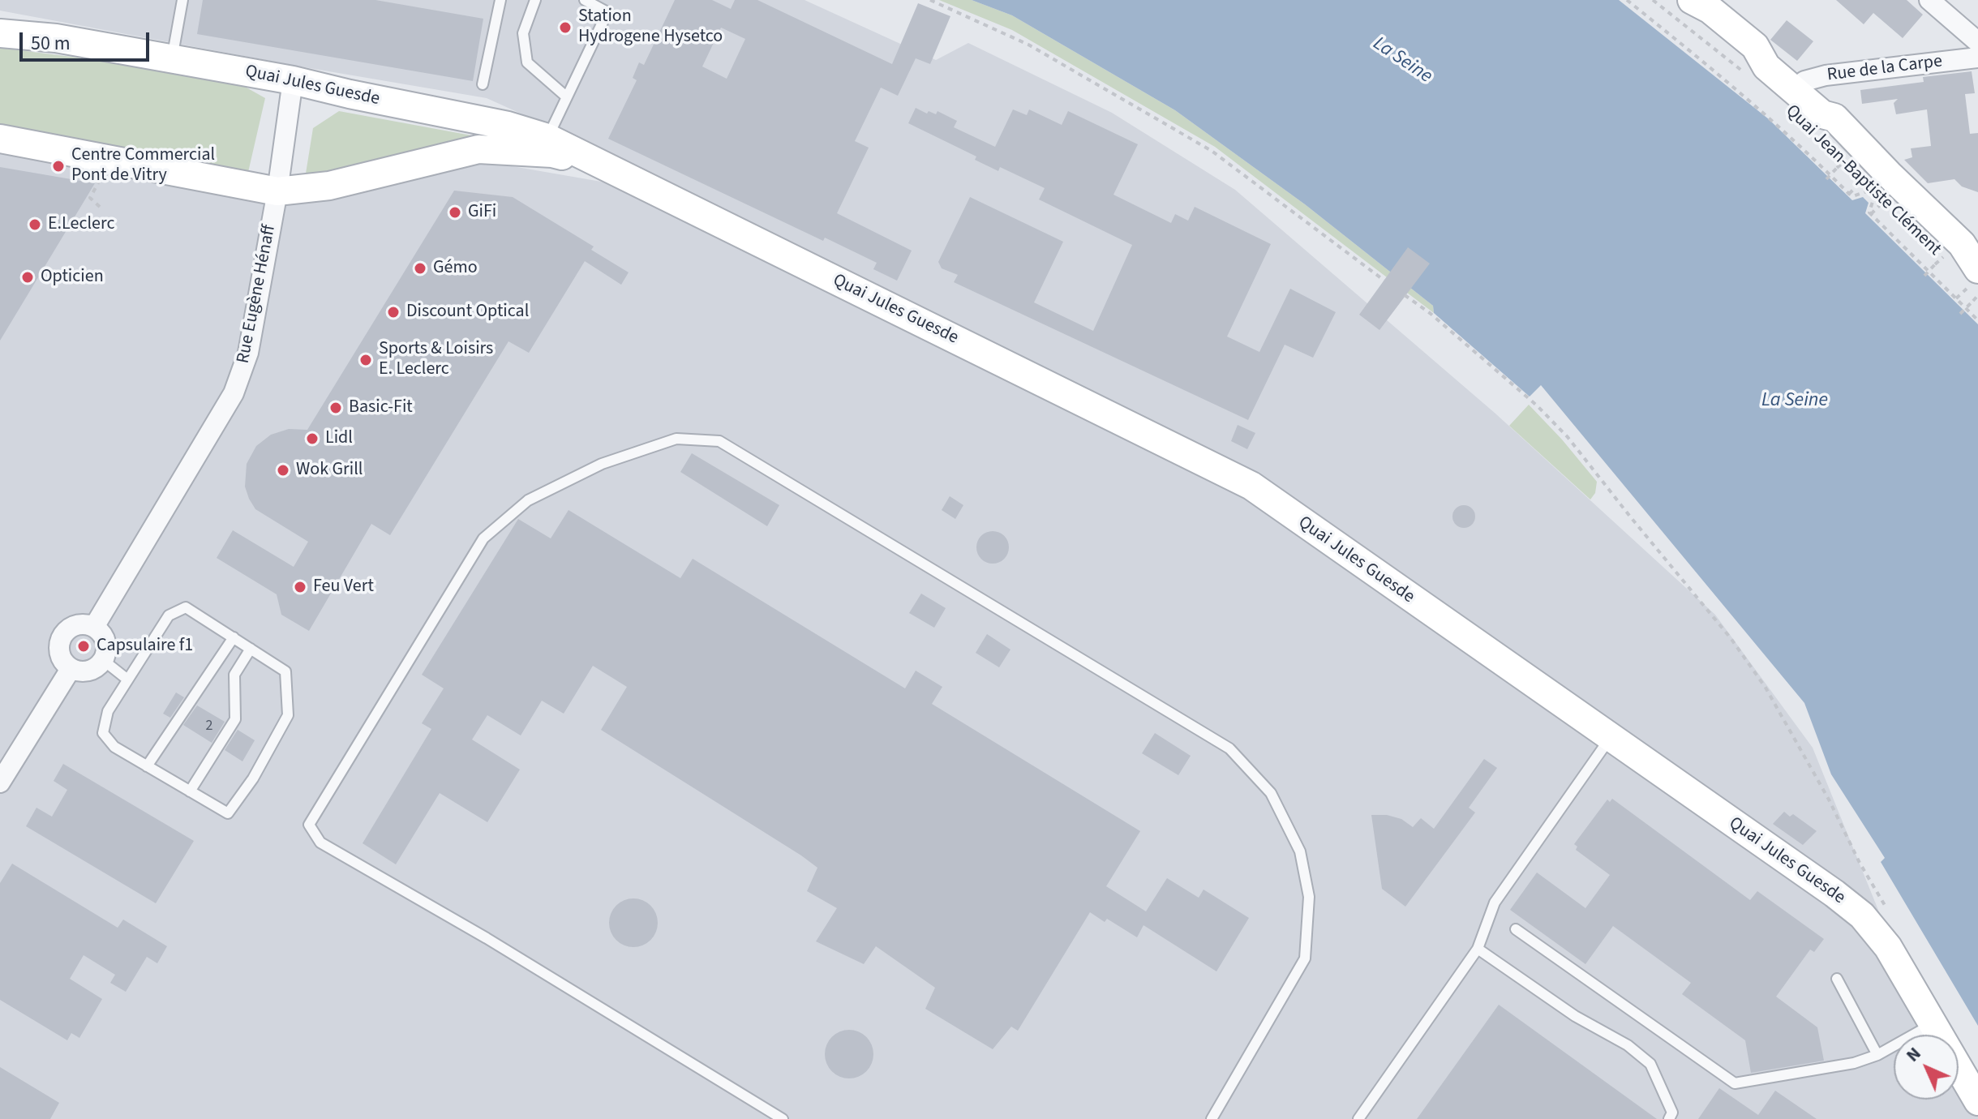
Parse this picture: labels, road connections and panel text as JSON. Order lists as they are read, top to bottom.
{
  "streets": {
    "main road": ["Quai Jules Guesde", "Quai Jean-Baptiste Clément"],
    "street": ["Rue de la Carpe", "Rue Eugène Hénaff"]
  },
  "crossings": [
    ["Rue de la Carpe", "Quai Jean-Baptiste Clément"],
    ["Quai Jules Guesde", "Rue Eugène Hénaff"]
  ],
  "water": ["La Seine"],
  "places": [
    "Station Hydrogene Hysetco",
    "Centre Commercial Pont de Vitry",
    "GiFi",
    "E.Leclerc",
    "Gémo",
    "Opticien",
    "Discount Optical",
    "Sports & Loisirs E. Leclerc",
    "Basic-Fit",
    "Lidl",
    "Wok Grill",
    "Feu Vert",
    "Capsulaire f1"
  ],
  "house_numbers": ["2"],
  "scale_bar": "50 m",
  "north": "top left"
}
